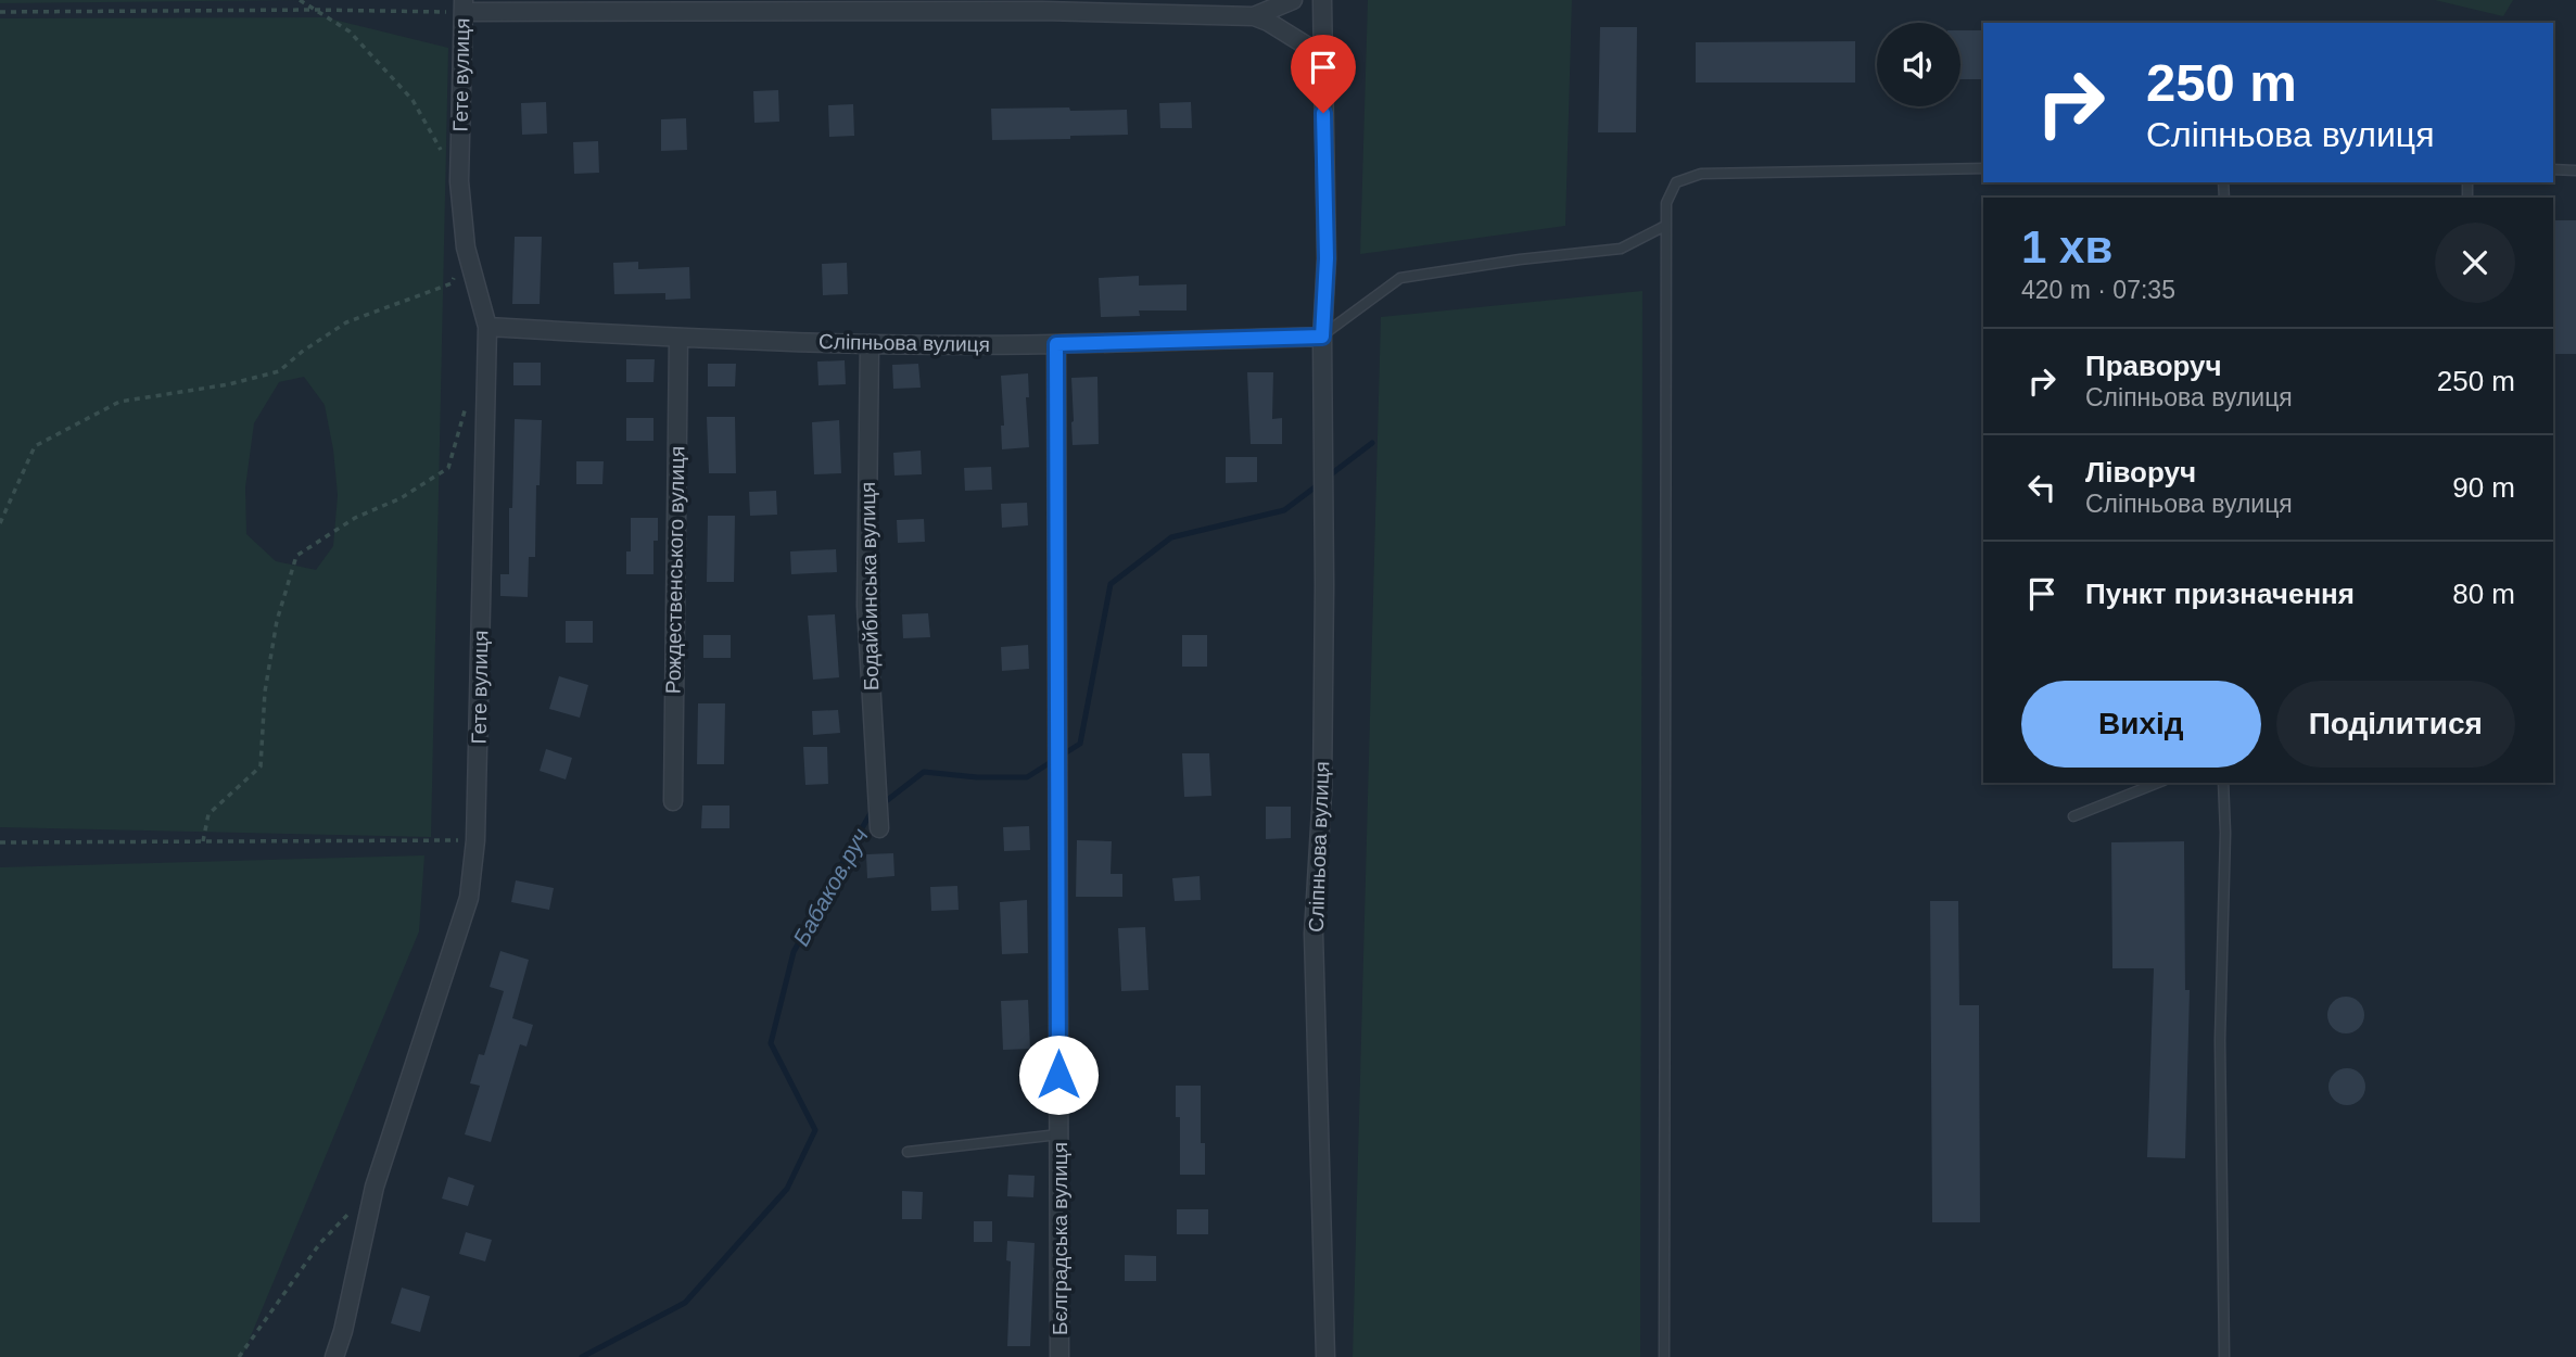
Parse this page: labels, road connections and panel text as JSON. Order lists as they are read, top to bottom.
{
  "streets": {
    "street": [
      "Гете вулиця",
      "Сліпньова вулиця",
      "Рождественського вулиця",
      "Бодайбинська вулиця",
      "Бєлградська вулиця"
    ]
  },
  "crossings": [
    ["Гете вулиця", "Сліпньова вулиця"],
    ["Сліпньова вулиця", "Рождественського вулиця"],
    ["Сліпньова вулиця", "Бодайбинська вулиця"],
    ["Сліпньова вулиця", "Бєлградська вулиця"]
  ],
  "water": ["Бабаков.руч"],
  "page": {
    "turn": ["250 m", "Сліпньова вулиця"],
    "heading": ["1 хв", "420 m · 07:35"],
    "list": [
      {
        "name": "Праворуч",
        "note": "Сліпньова вулиця",
        "value": "250 m"
      },
      {
        "name": "Ліворуч",
        "note": "Сліпньова вулиця",
        "value": "90 m"
      },
      {
        "name": "Пункт призначення",
        "value": "80 m"
      }
    ],
    "buttons": ["Вихід", "Поділитися"]
  }
}
